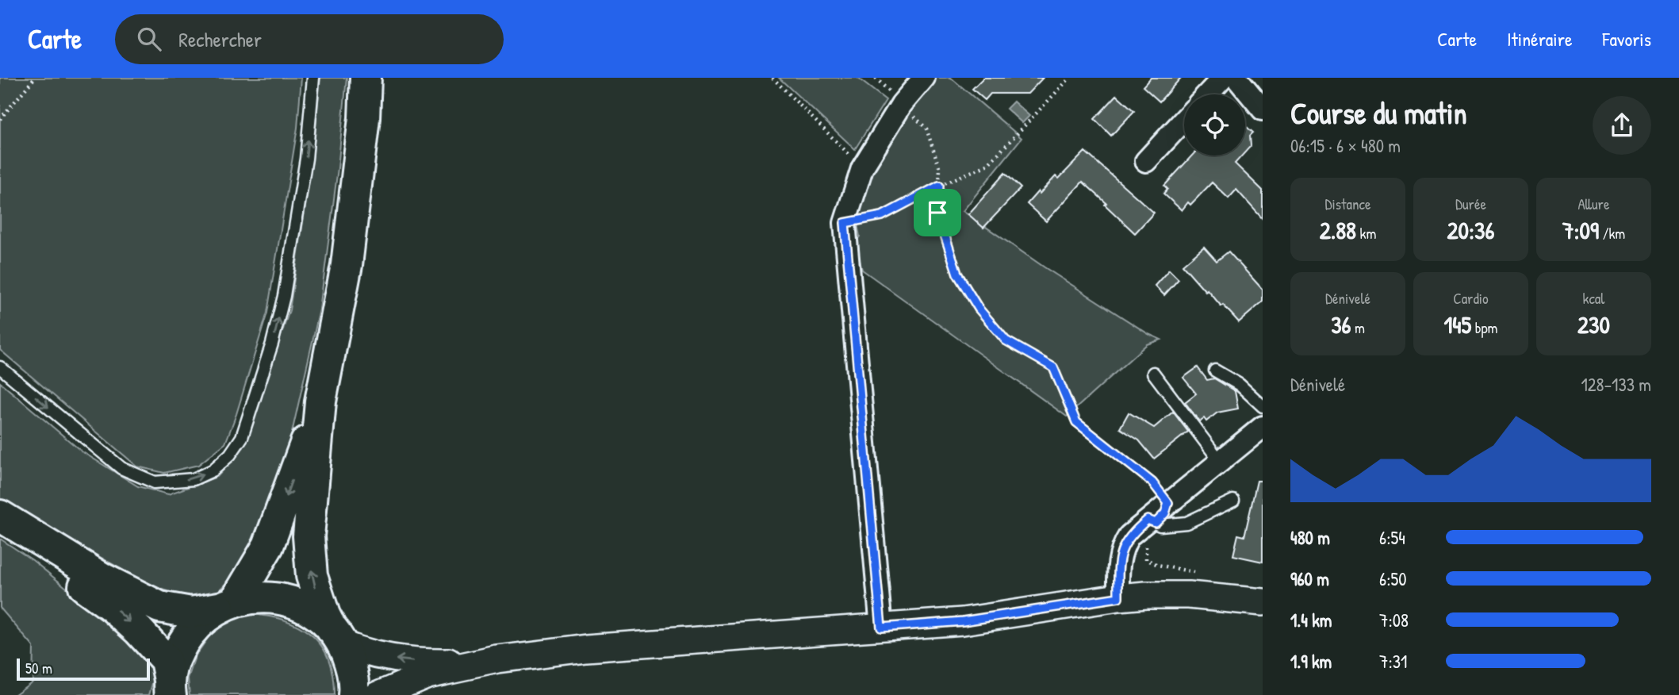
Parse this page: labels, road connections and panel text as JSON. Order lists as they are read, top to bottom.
{
  "scale_bar": "50 m",
  "page": {
    "header": "Carte",
    "search": "Rechercher",
    "nav": ["Carte", "Itinéraire", "Favoris"],
    "heading": ["Course du matin", "06:15 · 6 × 480 m"],
    "stats": [
      ["Distance", "2.88 km"],
      ["Durée", "20:36"],
      ["Allure", "7:09 /km"],
      ["Dénivelé", "36 m"],
      ["Cardio", "145 bpm"],
      ["kcal", "230"]
    ],
    "chart": ["Dénivelé", "128–133 m"],
    "list": [
      {
        "name": "480 m",
        "note": "6:54"
      },
      {
        "name": "960 m",
        "note": "6:50"
      },
      {
        "name": "1.4 km",
        "note": "7:08"
      },
      {
        "name": "1.9 km",
        "note": "7:31"
      }
    ],
    "scale": "50 m"
  }
}
